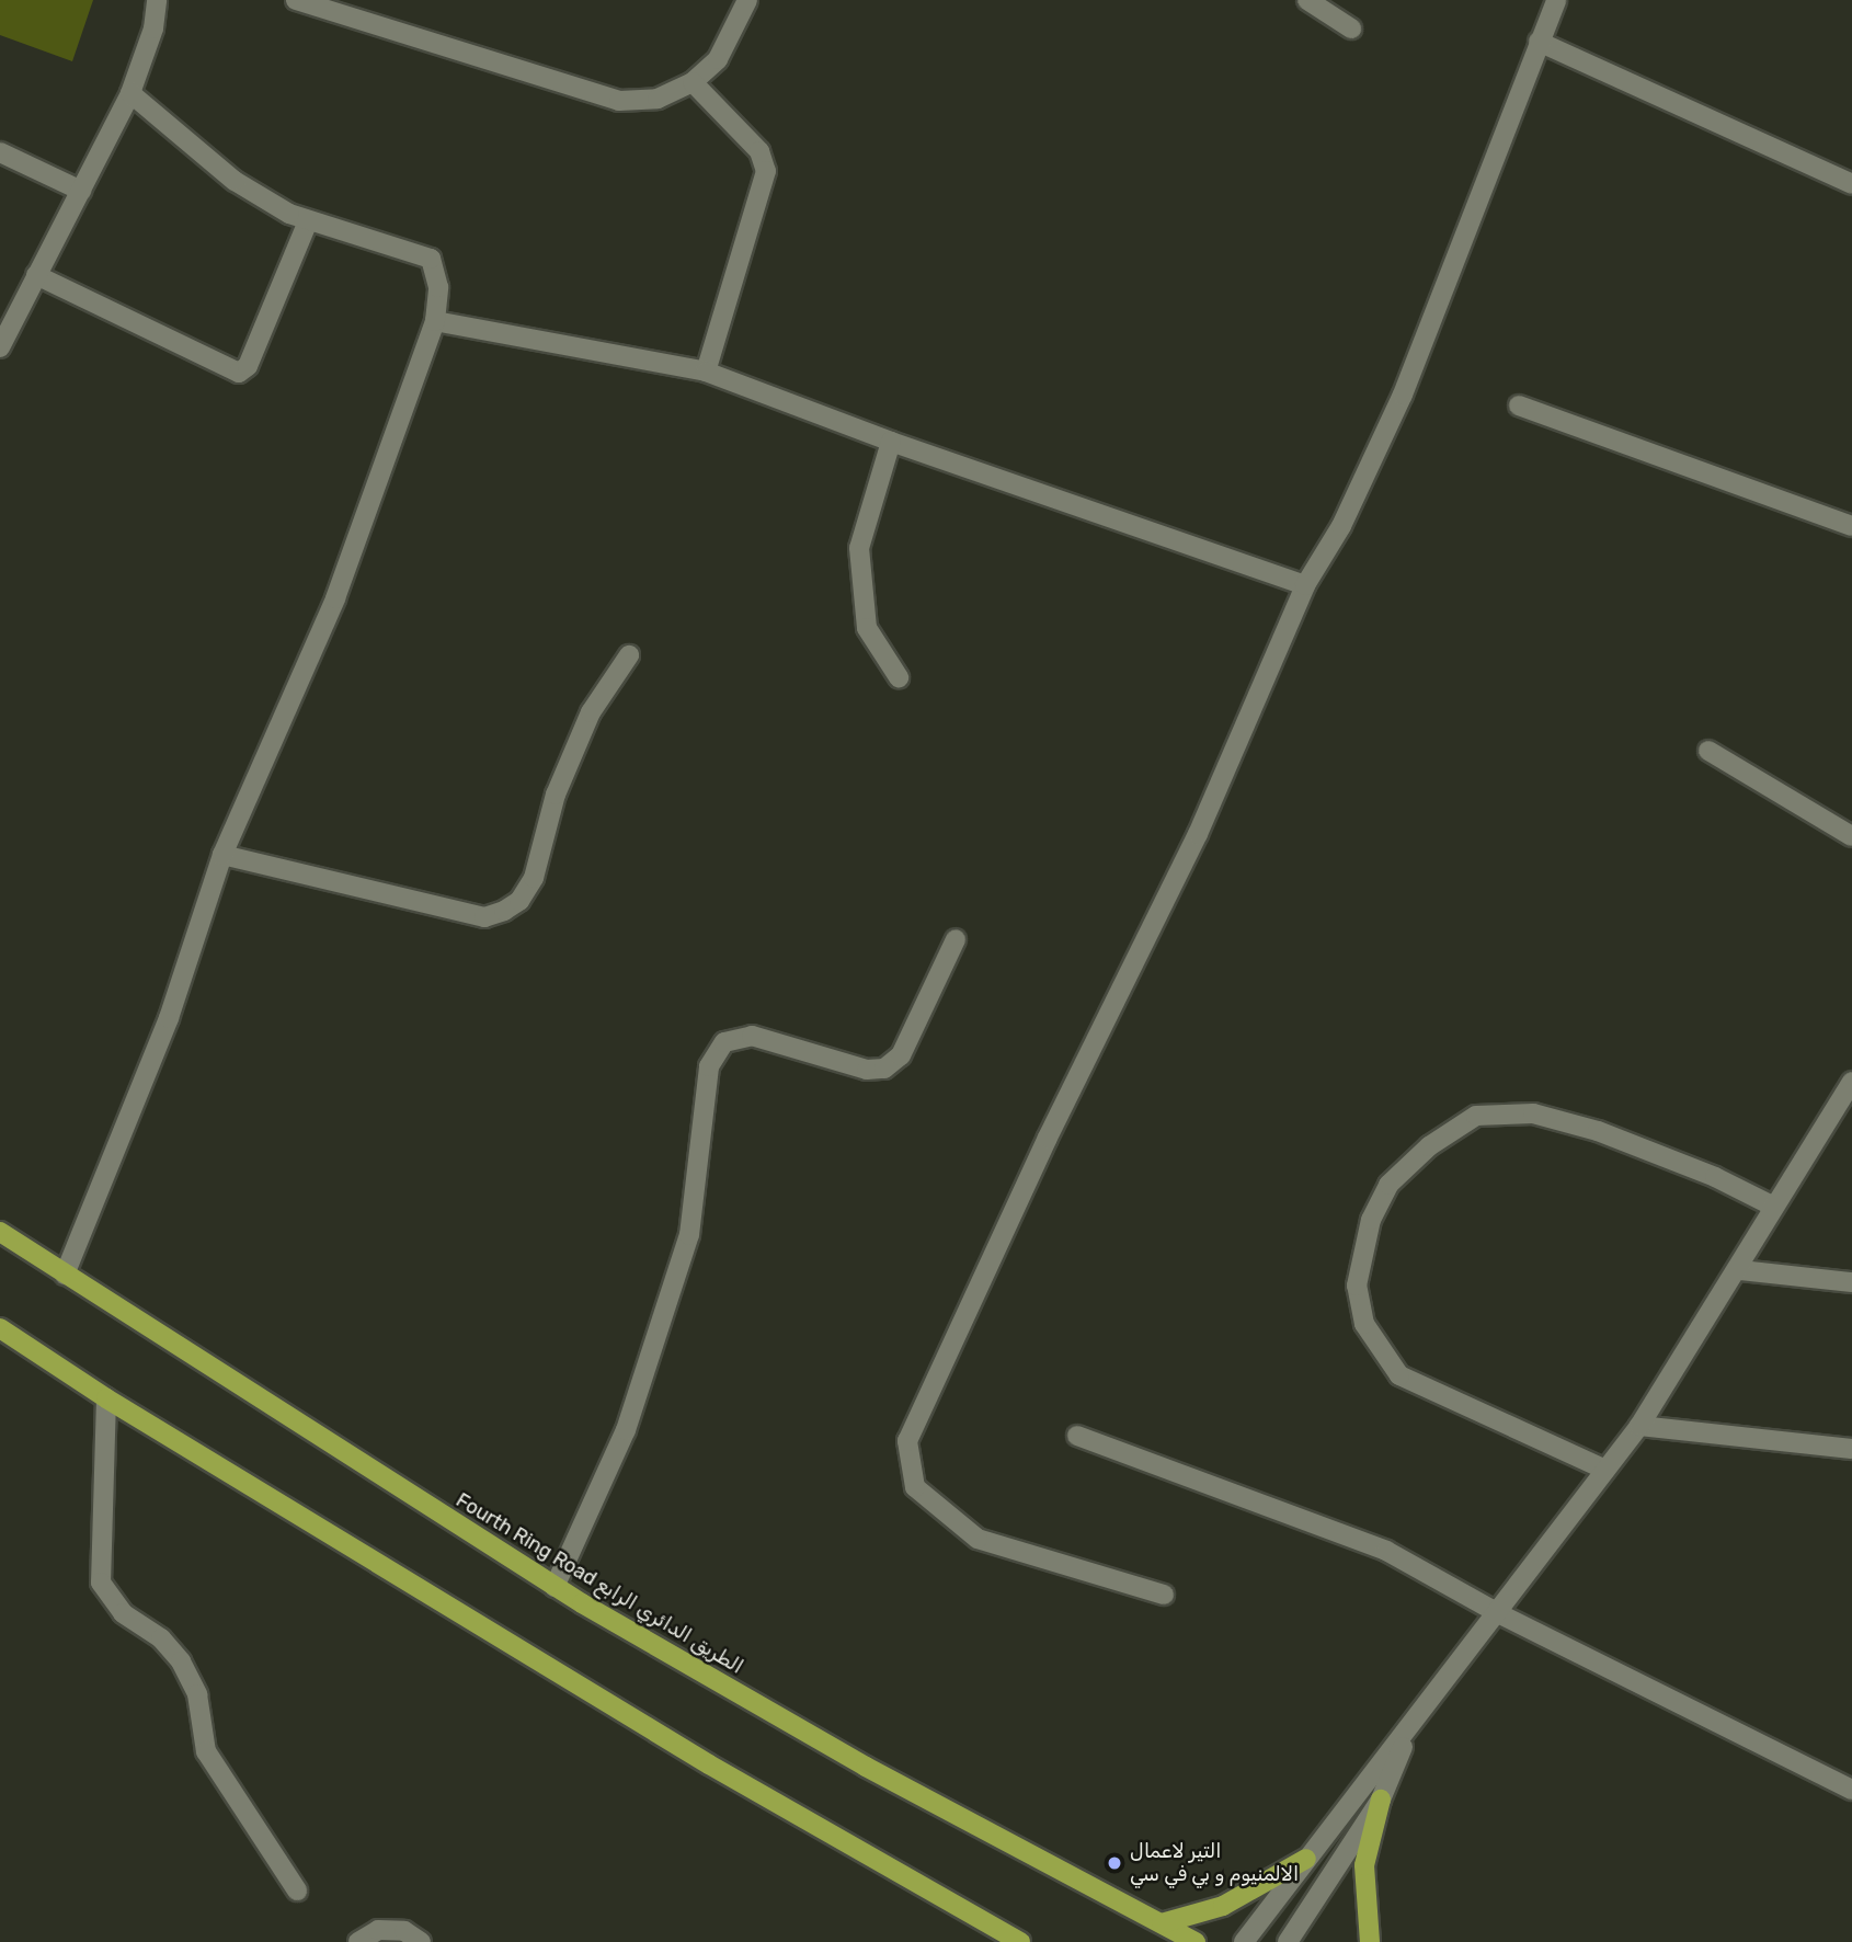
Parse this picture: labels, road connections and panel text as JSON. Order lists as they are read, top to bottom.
{
  "streets": {
    "main road": ["Fourth Ring Road الطريق الدائري الرابع"]
  },
  "places": ["التير لاعمال الالمنيوم و بي في سي"]
}
